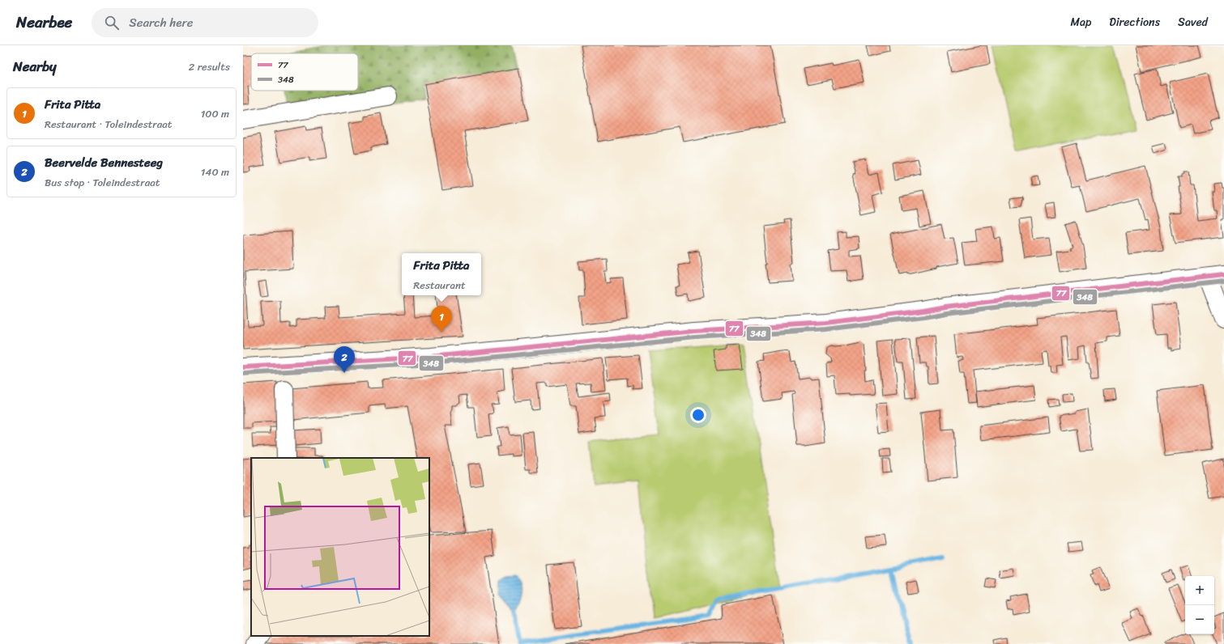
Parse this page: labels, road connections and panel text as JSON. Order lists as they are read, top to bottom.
{
  "lines": ["transit line 77", "transit line 348"],
  "legend": ["77", "348"],
  "page": {
    "header": "Nearbee",
    "search": "Search here",
    "nav": ["Map", "Directions", "Saved"],
    "heading": ["Nearby", "2 results"],
    "list": [
      {
        "mark": "1",
        "name": "Frita Pitta",
        "note": "Restaurant · Toleindestraat",
        "value": "100 m"
      },
      {
        "mark": "2",
        "name": "Beervelde Bennesteeg",
        "note": "Bus stop · Toleindestraat",
        "value": "140 m"
      }
    ],
    "popup": ["Frita Pitta", "Restaurant"],
    "pins": ["1", "2"],
    "map_buttons": ["+", "−"]
  }
}
